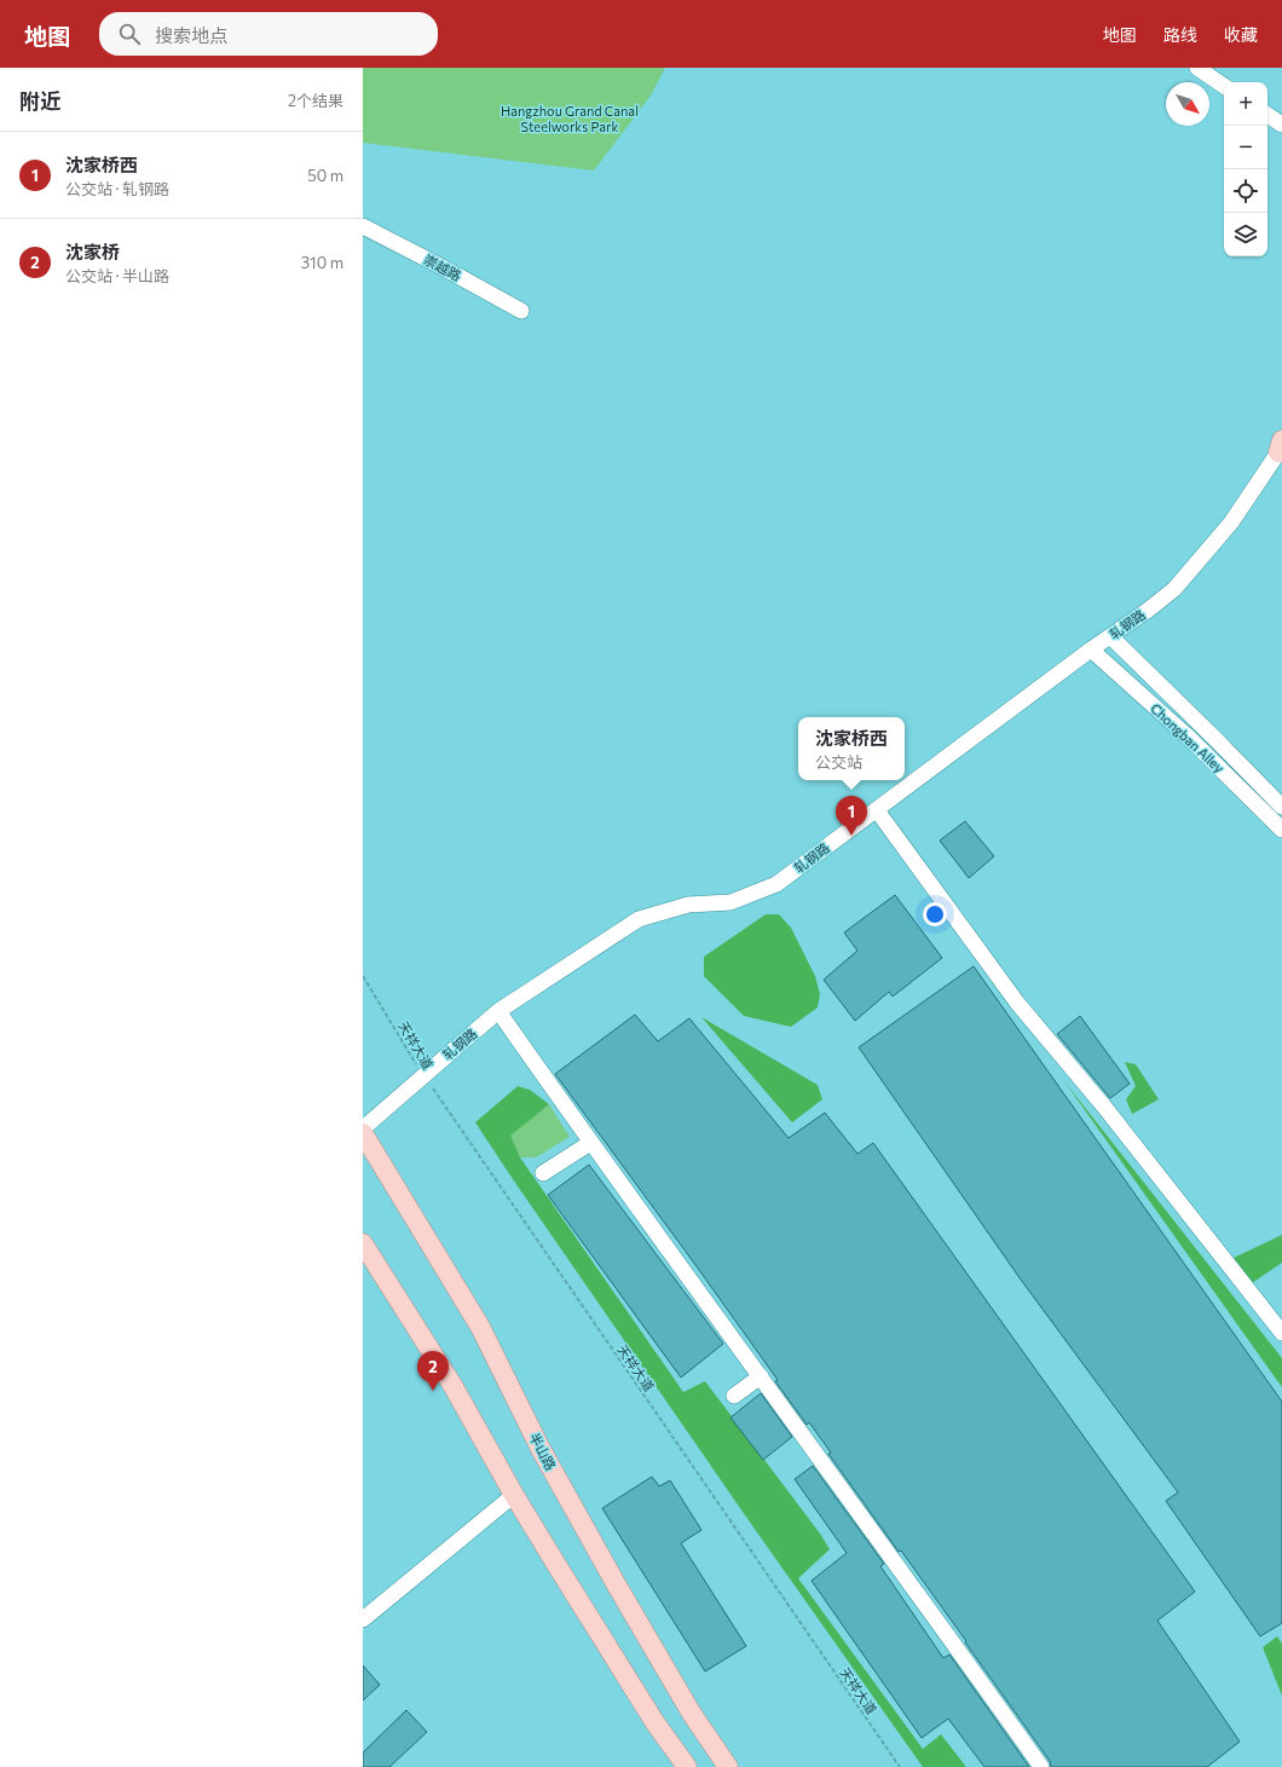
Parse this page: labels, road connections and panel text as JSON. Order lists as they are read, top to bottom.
{
  "streets": {
    "main road": ["半山路"],
    "street": ["崇越路", "轧钢路", "Chongban Alley"],
    "path": ["天祥大道"]
  },
  "crossings": [
    ["轧钢路", "Chongban Alley"],
    ["轧钢路", "天祥大道"]
  ],
  "parks": ["Hangzhou Grand Canal Steelworks Park"],
  "north": "bottom right",
  "page": {
    "header": "地图",
    "search": "搜索地点",
    "nav": ["地图", "路线", "收藏"],
    "heading": ["附近", "2个结果"],
    "map_buttons": ["+", "−"],
    "list": [
      {
        "mark": "1",
        "name": "沈家桥西",
        "note": "公交站 · 轧钢路",
        "value": "50 m"
      },
      {
        "mark": "2",
        "name": "沈家桥",
        "note": "公交站 · 半山路",
        "value": "310 m"
      }
    ],
    "popup": ["沈家桥西", "公交站"],
    "pins": ["1", "2"]
  }
}
